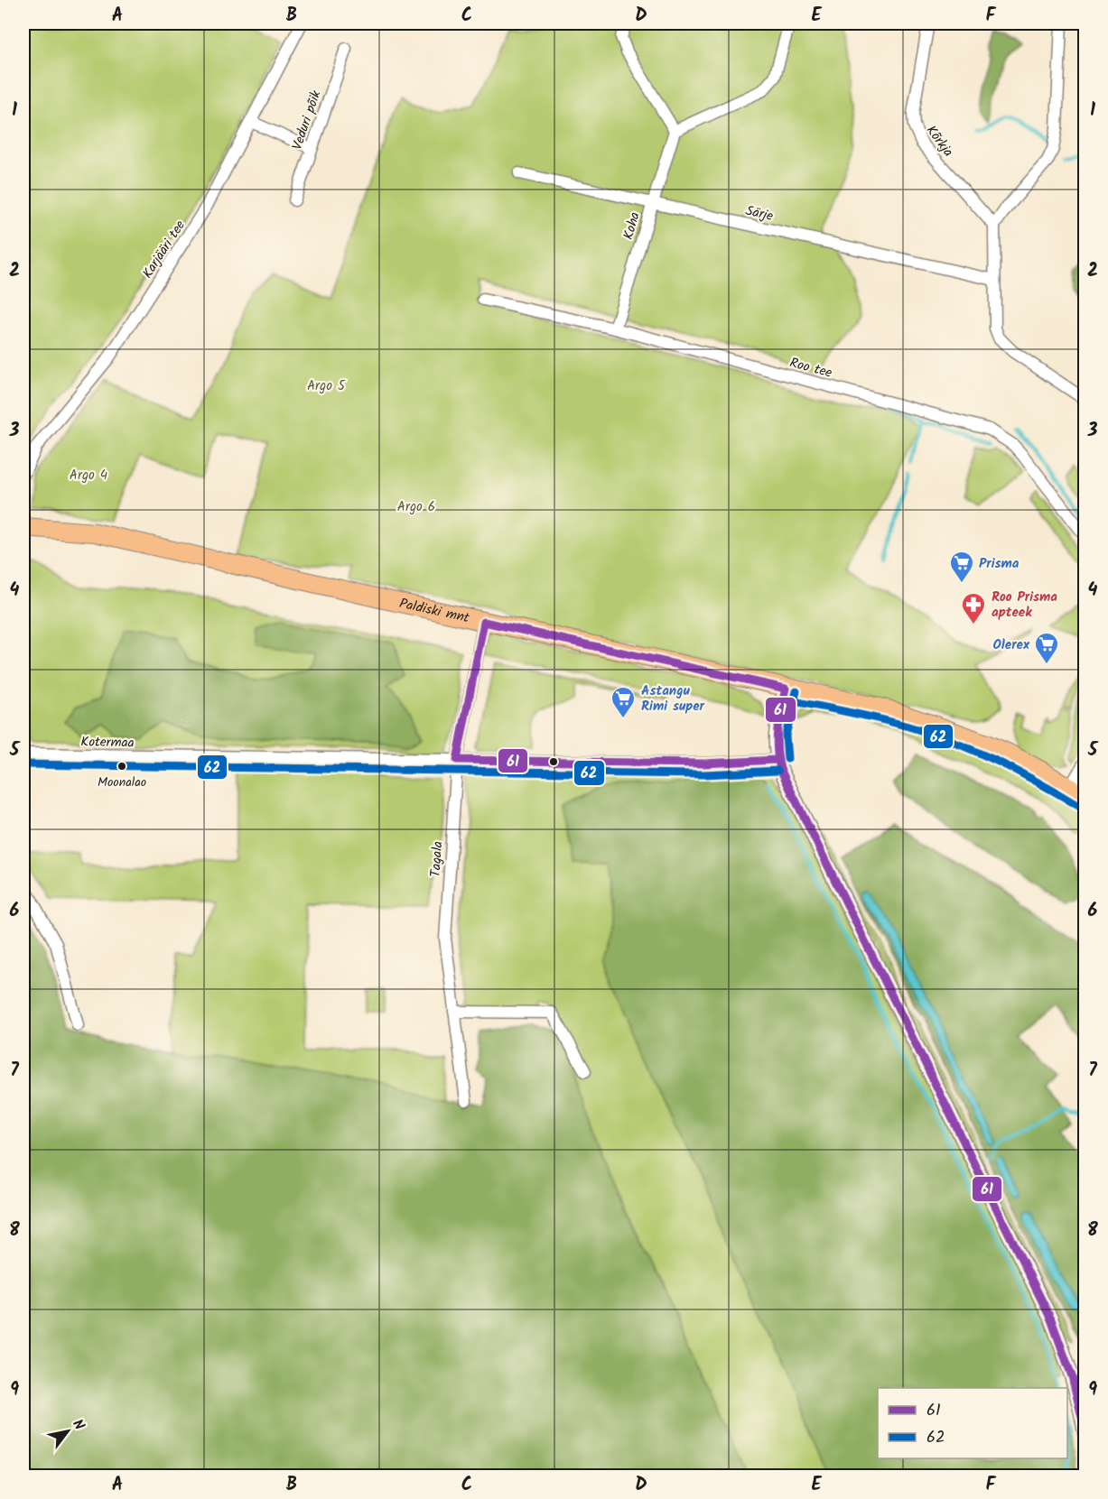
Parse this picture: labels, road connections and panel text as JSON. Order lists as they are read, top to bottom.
{
  "streets": {
    "main road": ["Paldiski mnt"],
    "street": [
      "Veduri põik",
      "Kõrkja",
      "Särje",
      "Koha",
      "Karjääri tee",
      "Roo tee",
      "Kotermaa",
      "Tagala"
    ]
  },
  "crossings": [
    ["Särje", "Koha"],
    ["Koha", "Roo tee"],
    ["Paldiski mnt", "Tagala"],
    ["Kotermaa", "Tagala"]
  ],
  "parks": ["Argo 5", "Argo 4", "Argo 6"],
  "places": {
    "supermarket": ["Prisma", "Olerex", "Astangu Rimi super"],
    "pharmacy": ["Roo Prisma apteek"],
    "other": ["Moonalao"]
  },
  "lines": ["transit line 61", "transit line 62"],
  "legend": ["61", "62"],
  "north": "top right",
  "grid": {
    "columns": [
      "A",
      "B",
      "C",
      "D",
      "E",
      "F"
    ],
    "rows": [
      "1",
      "2",
      "3",
      "4",
      "5",
      "6",
      "7",
      "8",
      "9"
    ]
  }
}
